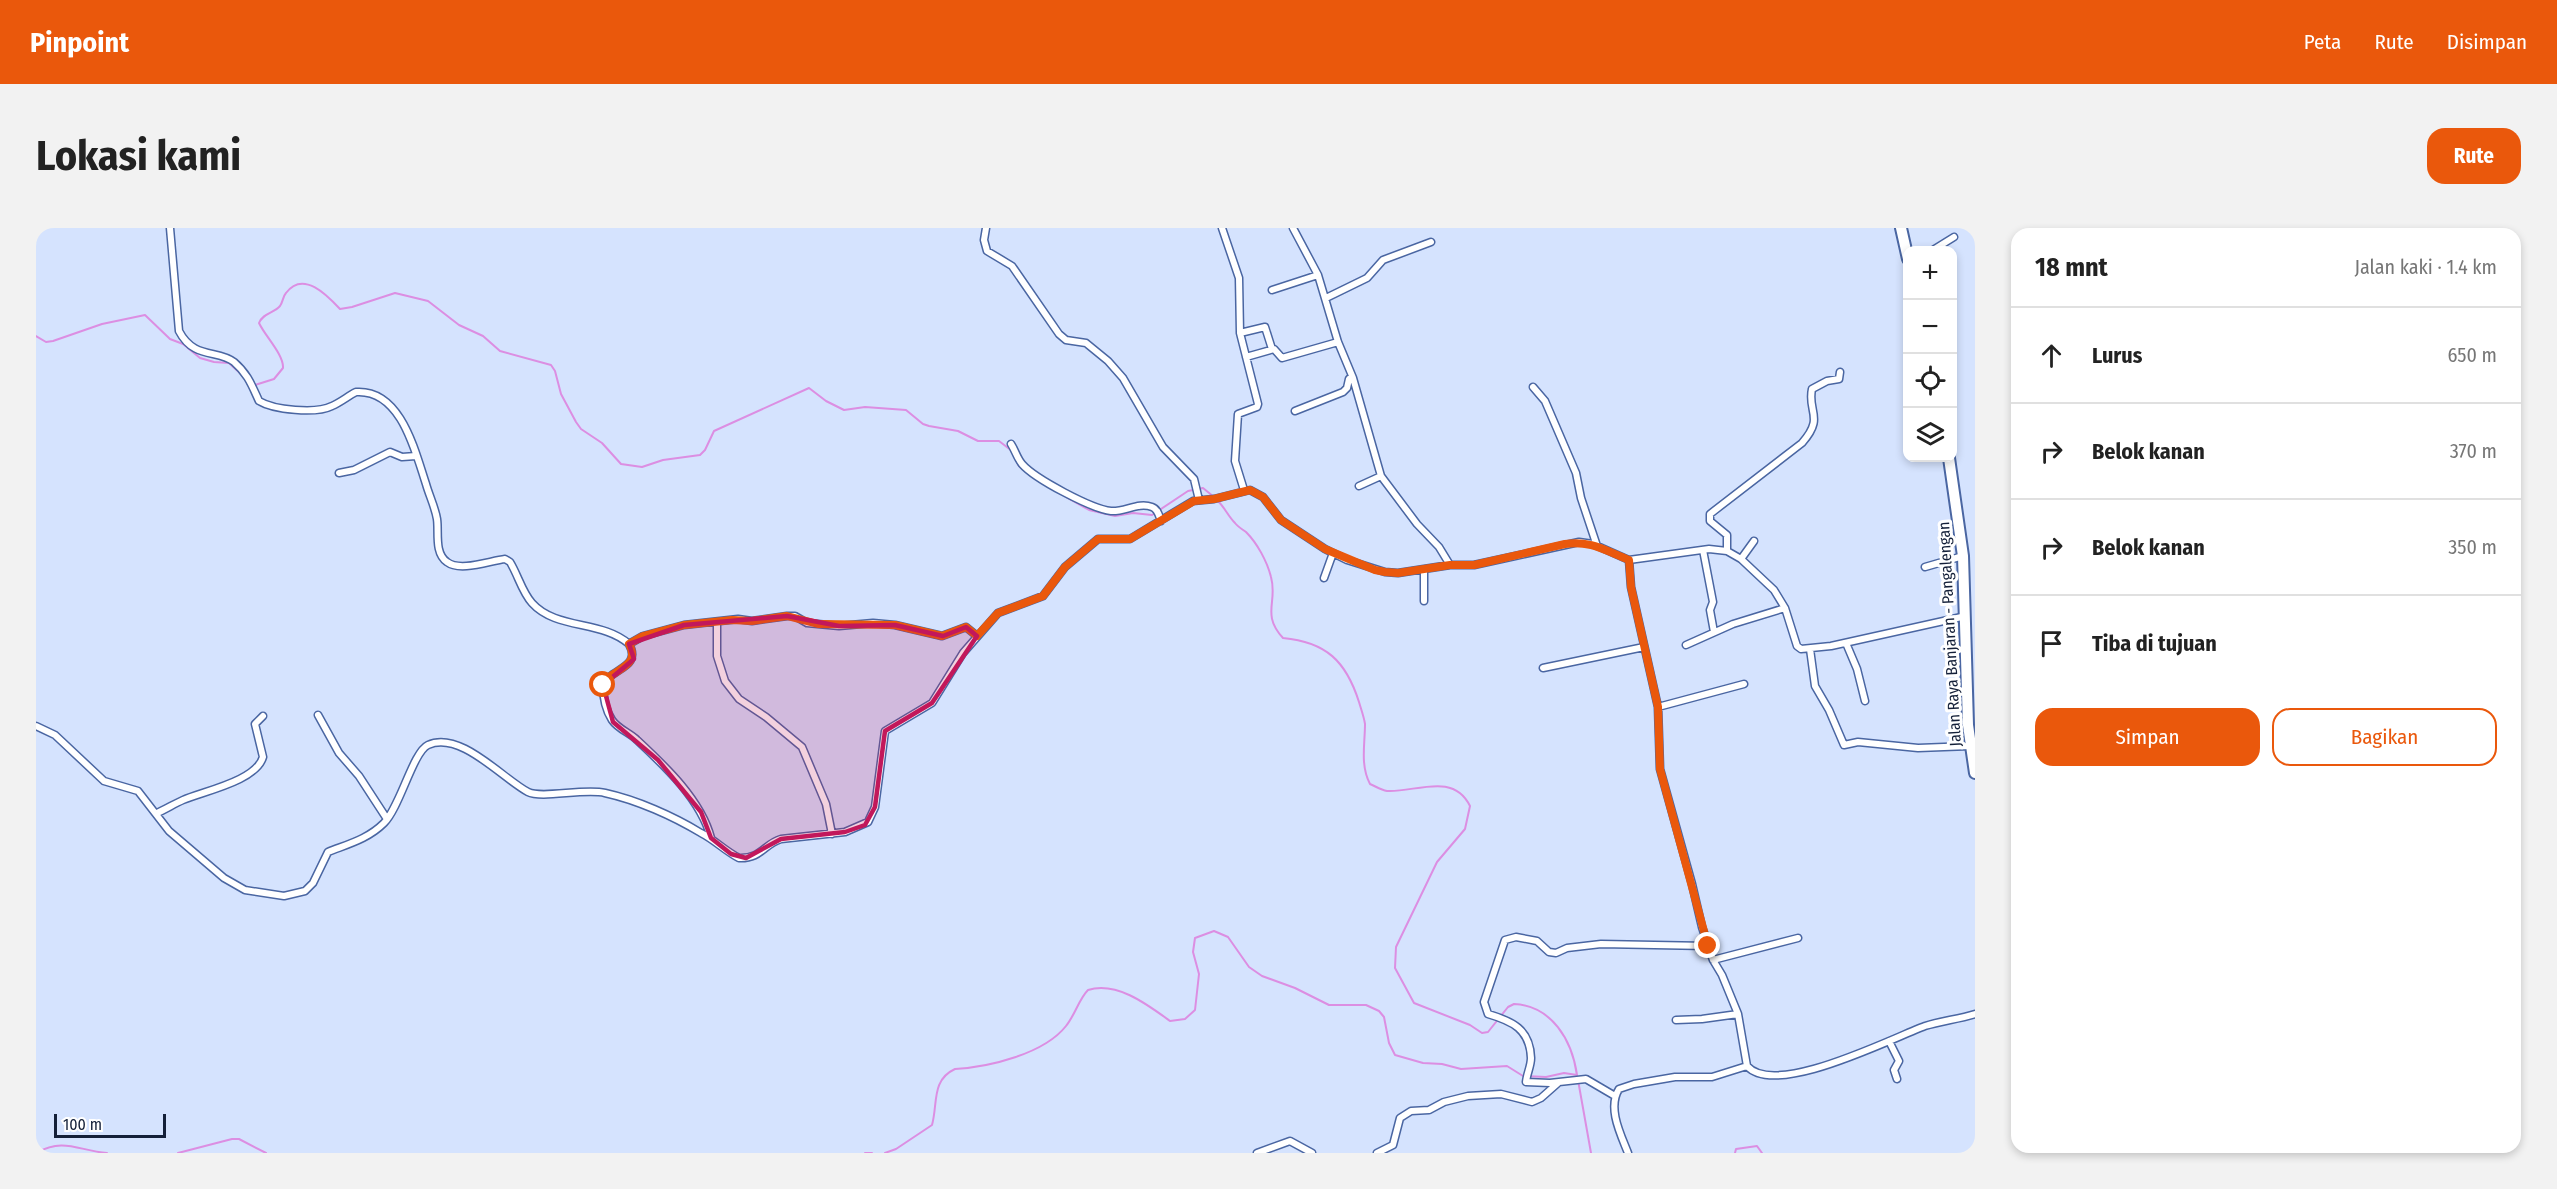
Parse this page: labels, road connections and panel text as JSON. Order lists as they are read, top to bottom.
{
  "streets": {
    "main road": ["Jalan Raya Banjaran - Pangalengan"]
  },
  "scale_bar": "100 m",
  "page": {
    "header": "Pinpoint",
    "nav": ["Peta", "Rute", "Disimpan"],
    "buttons": [
      "Rute",
      ["Simpan", "Bagikan"]
    ],
    "title": "Lokasi kami",
    "heading": ["18 mnt", "Jalan kaki · 1.4 km"],
    "map_buttons": ["+", "−"],
    "list": [
      ["Lurus", "650 m"],
      ["Belok kanan", "370 m"],
      ["Belok kanan", "350 m"],
      "Tiba di tujuan"
    ],
    "scale": "100 m"
  }
}
